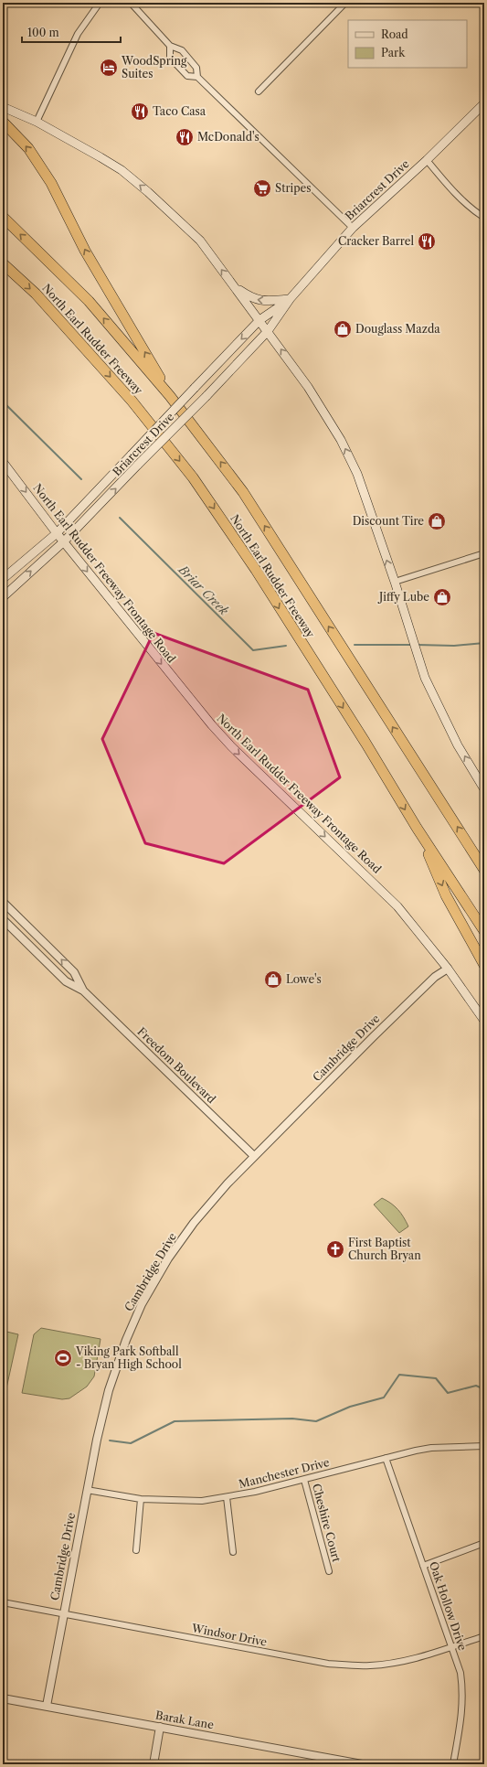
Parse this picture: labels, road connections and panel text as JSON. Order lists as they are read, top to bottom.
{
  "streets": {
    "highway": ["North Earl Rudder Freeway"],
    "main road": ["Briarcrest Drive", "North Earl Rudder Freeway Frontage Road"],
    "street": [
      "Cambridge Drive",
      "Freedom Boulevard",
      "Manchester Drive",
      "Cheshire Court",
      "Oak Hollow Drive",
      "Windsor Drive",
      "Barak Lane"
    ]
  },
  "crossings": [
    ["Briarcrest Drive", "North Earl Rudder Freeway Frontage Road"],
    ["North Earl Rudder Freeway Frontage Road", "Cambridge Drive"],
    ["Cambridge Drive", "Freedom Boulevard"],
    ["Cambridge Drive", "Manchester Drive"],
    ["Cambridge Drive", "Windsor Drive"],
    ["Cambridge Drive", "Barak Lane"],
    ["Manchester Drive", "Cheshire Court"],
    ["Manchester Drive", "Oak Hollow Drive"],
    ["Oak Hollow Drive", "Windsor Drive"]
  ],
  "one_way": ["North Earl Rudder Freeway Frontage Road"],
  "water": ["Briar Creek"],
  "places": {
    "hotel": ["WoodSpring Suites"],
    "restaurant": ["Taco Casa", "McDonald's", "Cracker Barrel"],
    "supermarket": ["Stripes"],
    "shop": [
      "Douglass Mazda",
      "Discount Tire",
      "Jiffy Lube",
      "Lowe's"
    ],
    "church": ["First Baptist Church Bryan"],
    "sports": ["Viking Park Softball - Bryan High School"]
  },
  "legend": ["Road", "Park"],
  "scale_bar": "100 m"
}
